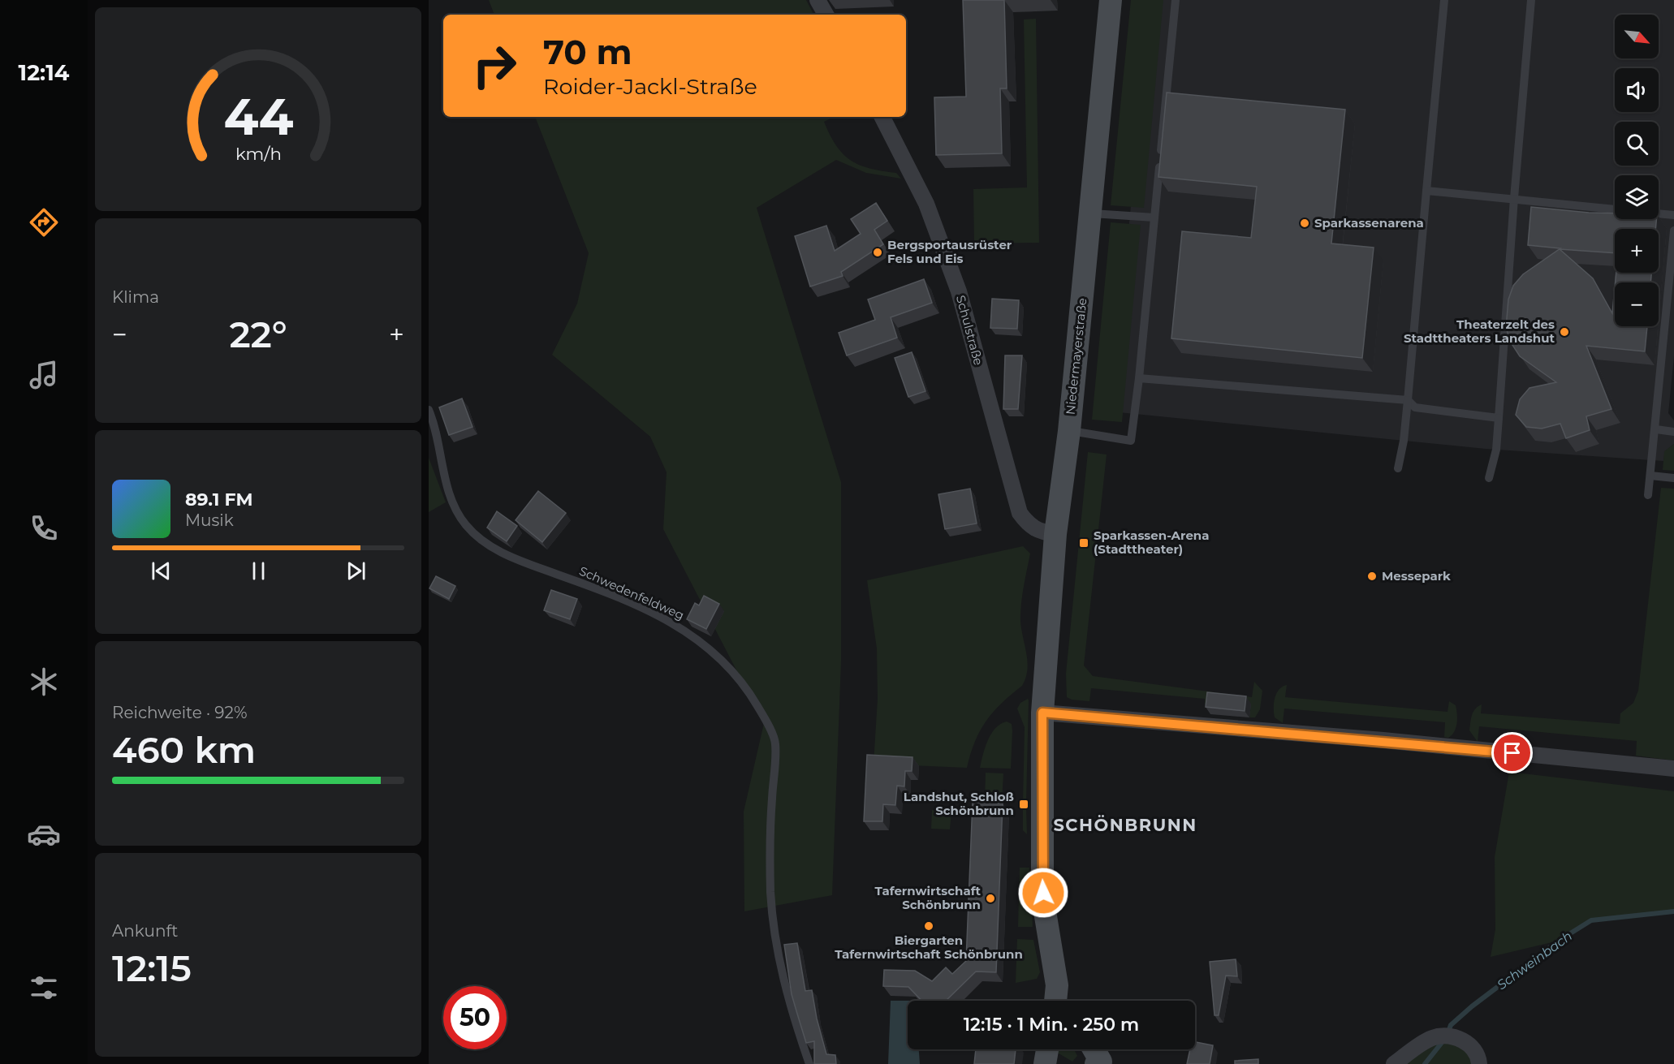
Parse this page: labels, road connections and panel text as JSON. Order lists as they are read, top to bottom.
{
  "streets": {
    "main road": ["Niedermayerstraße"],
    "street": ["Schulstraße"],
    "lane": ["Schwedenfeldweg"]
  },
  "crossings": [
    ["Schulstraße", "Niedermayerstraße"]
  ],
  "districts": ["SCHÖNBRUNN"],
  "water": ["Schweinbach"],
  "places": {
    "other": [
      "Sparkassenarena",
      "Bergsportausrüster Fels und Eis",
      "Theaterzelt des Stadttheaters Landshut",
      "Messepark",
      "Tafernwirtschaft Schönbrunn",
      "Biergarten Tafernwirtschaft Schönbrunn"
    ],
    "transit": ["Sparkassen-Arena (Stadttheater)", "Landshut, Schloß Schönbrunn"]
  },
  "north": "bottom right",
  "page": {
    "tabs": "12:14",
    "map_buttons": ["+", "−"],
    "turn": ["70 m", "Roider-Jackl-Straße"],
    "tile": [
      "Klima",
      ["Reichweite · 92%", "460 km"],
      ["Ankunft", "12:15"]
    ],
    "heat": ["−", "22°", "+"],
    "song": ["89.1 FM", "Musik"],
    "limit": "50",
    "trip": "12:15 · 1 Min. · 250 m",
    "gauge": ["44", "km/h"]
  }
}
